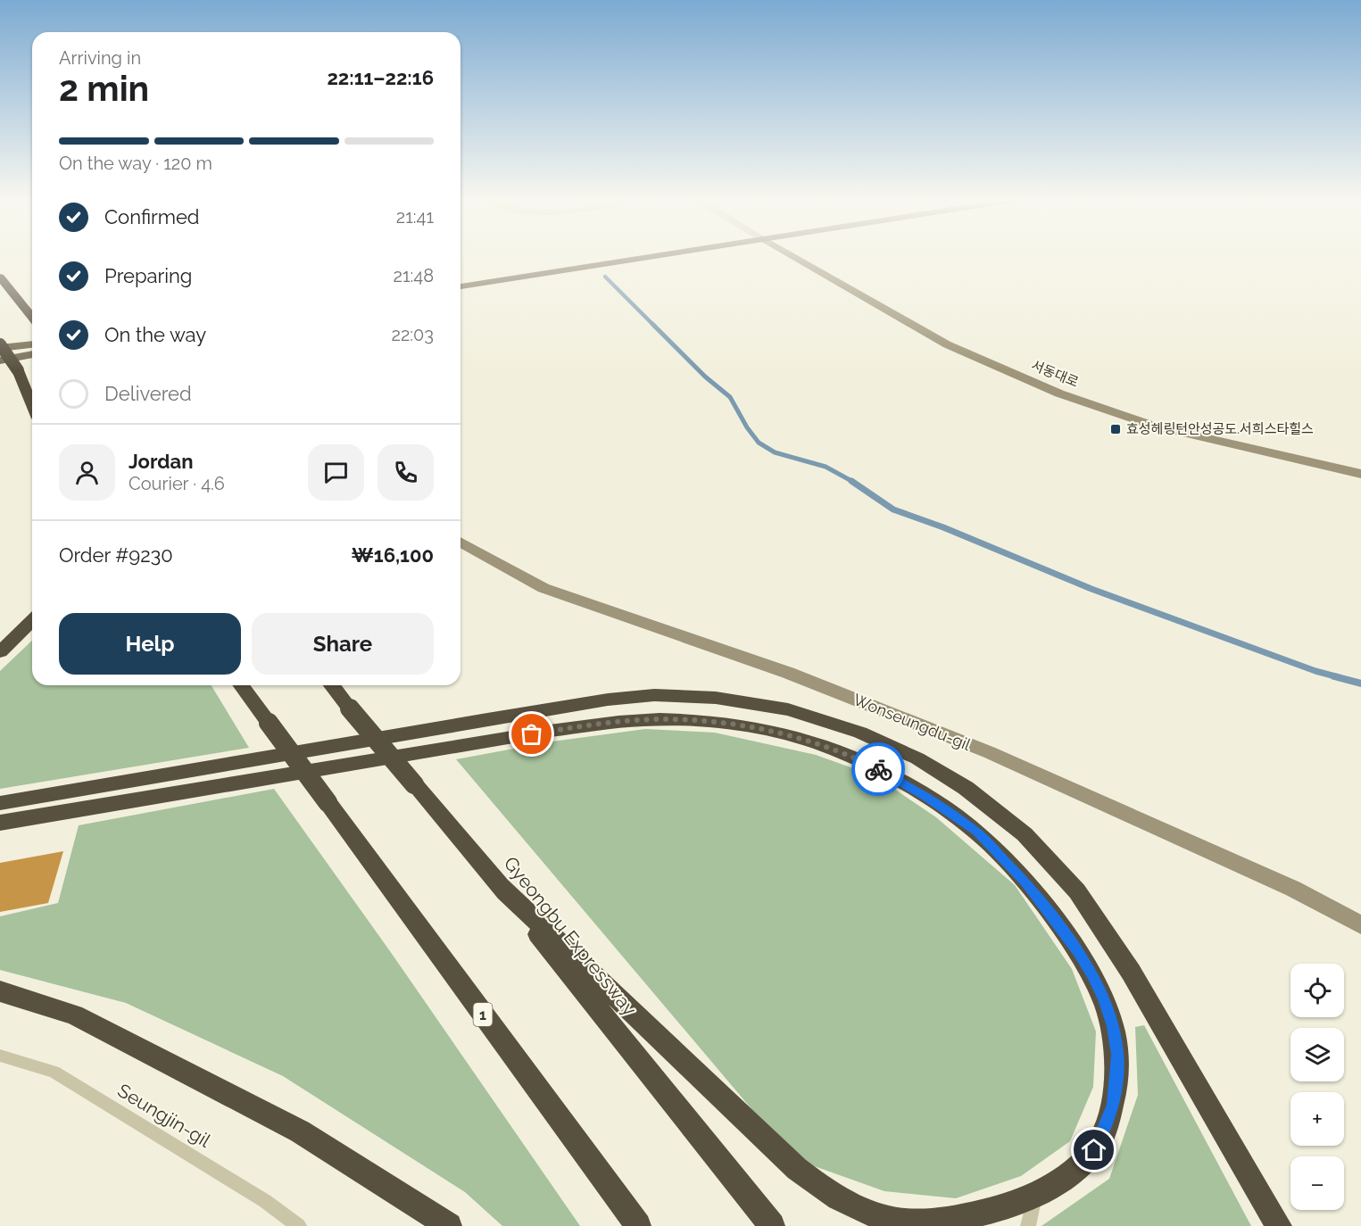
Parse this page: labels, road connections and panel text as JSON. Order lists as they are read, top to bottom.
{
  "streets": {
    "highway": ["Gyeongbu Expressway", "1"],
    "street": ["서동대로", "Wonseungdu-gil"],
    "lane": ["Seungjin-gil"]
  },
  "places": {
    "transit": ["효성헤링턴안성공도.서희스타힐스"]
  },
  "page": {
    "heading": ["2 min", "Arriving in", "22:11–22:16"],
    "panel": [
      "Jordan",
      "Courier · 4.6",
      "Order #9230",
      "₩16,100"
    ],
    "bar": "On the way · 120 m",
    "list": [
      ["Confirmed", "21:41"],
      ["Preparing", "21:48"],
      ["On the way", "22:03"],
      "Delivered"
    ],
    "buttons": ["Help", "Share"],
    "map_buttons": ["+", "−"]
  }
}
